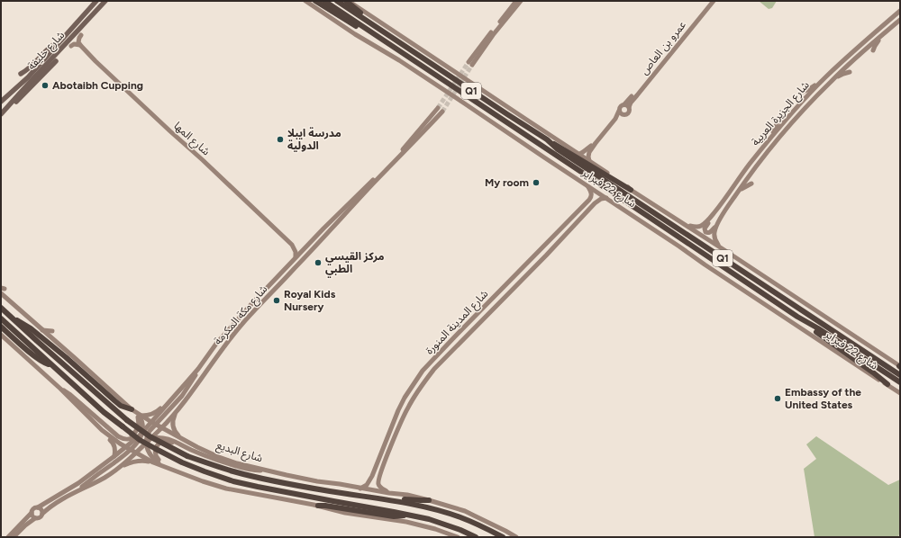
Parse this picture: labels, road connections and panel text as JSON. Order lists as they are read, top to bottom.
{
  "streets": {
    "highway": ["Q1", "شارع 22 فبراير", "شارع البديع"],
    "main road": [
      "عمرو بن العاص",
      "شارع خليفة",
      "شارع الجزيرة العربية",
      "شارع المها",
      "شارع مكة المكرمة",
      "شارع المدينة المنورة"
    ]
  },
  "crossings": [
    ["شارع الجزيرة العربية", "شارع 22 فبراير"],
    ["شارع المها", "شارع مكة المكرمة"],
    ["شارع 22 فبراير", "شارع المدينة المنورة"],
    ["شارع مكة المكرمة", "شارع البديع"],
    ["شارع المدينة المنورة", "شارع البديع"]
  ],
  "places": [
    "Abotaibh Cupping",
    "مدرسة ايبلا الدولية",
    "My room",
    "مركز القيسي الطبي",
    "Royal Kids Nursery",
    "Embassy of the United States"
  ]
}
